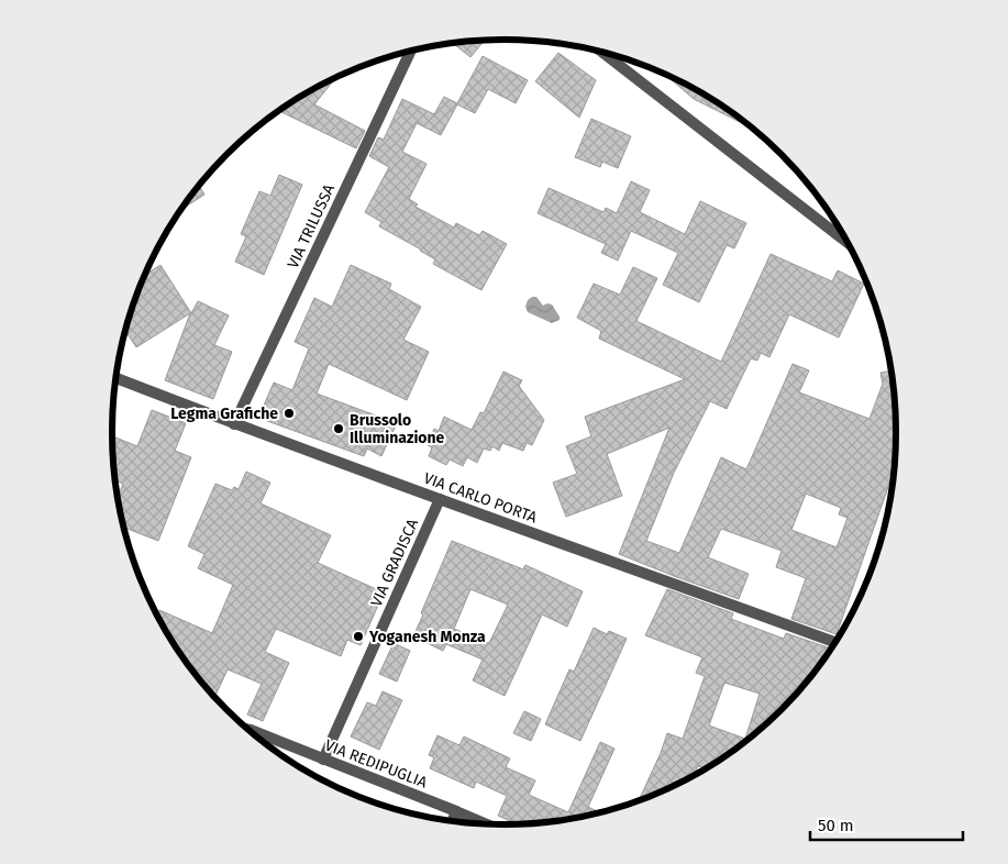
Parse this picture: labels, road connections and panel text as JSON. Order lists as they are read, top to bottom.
{
  "streets": {
    "street": [
      "VIA TRILUSSA",
      "VIA CARLO PORTA",
      "VIA GRADISCA",
      "VIA REDIPUGLIA"
    ]
  },
  "crossings": [
    ["VIA TRILUSSA", "VIA CARLO PORTA"],
    ["VIA CARLO PORTA", "VIA GRADISCA"],
    ["VIA GRADISCA", "VIA REDIPUGLIA"]
  ],
  "places": ["Legma Grafiche", "Brussolo Illuminazione", "Yoganesh Monza"],
  "scale_bar": "50 m"
}
